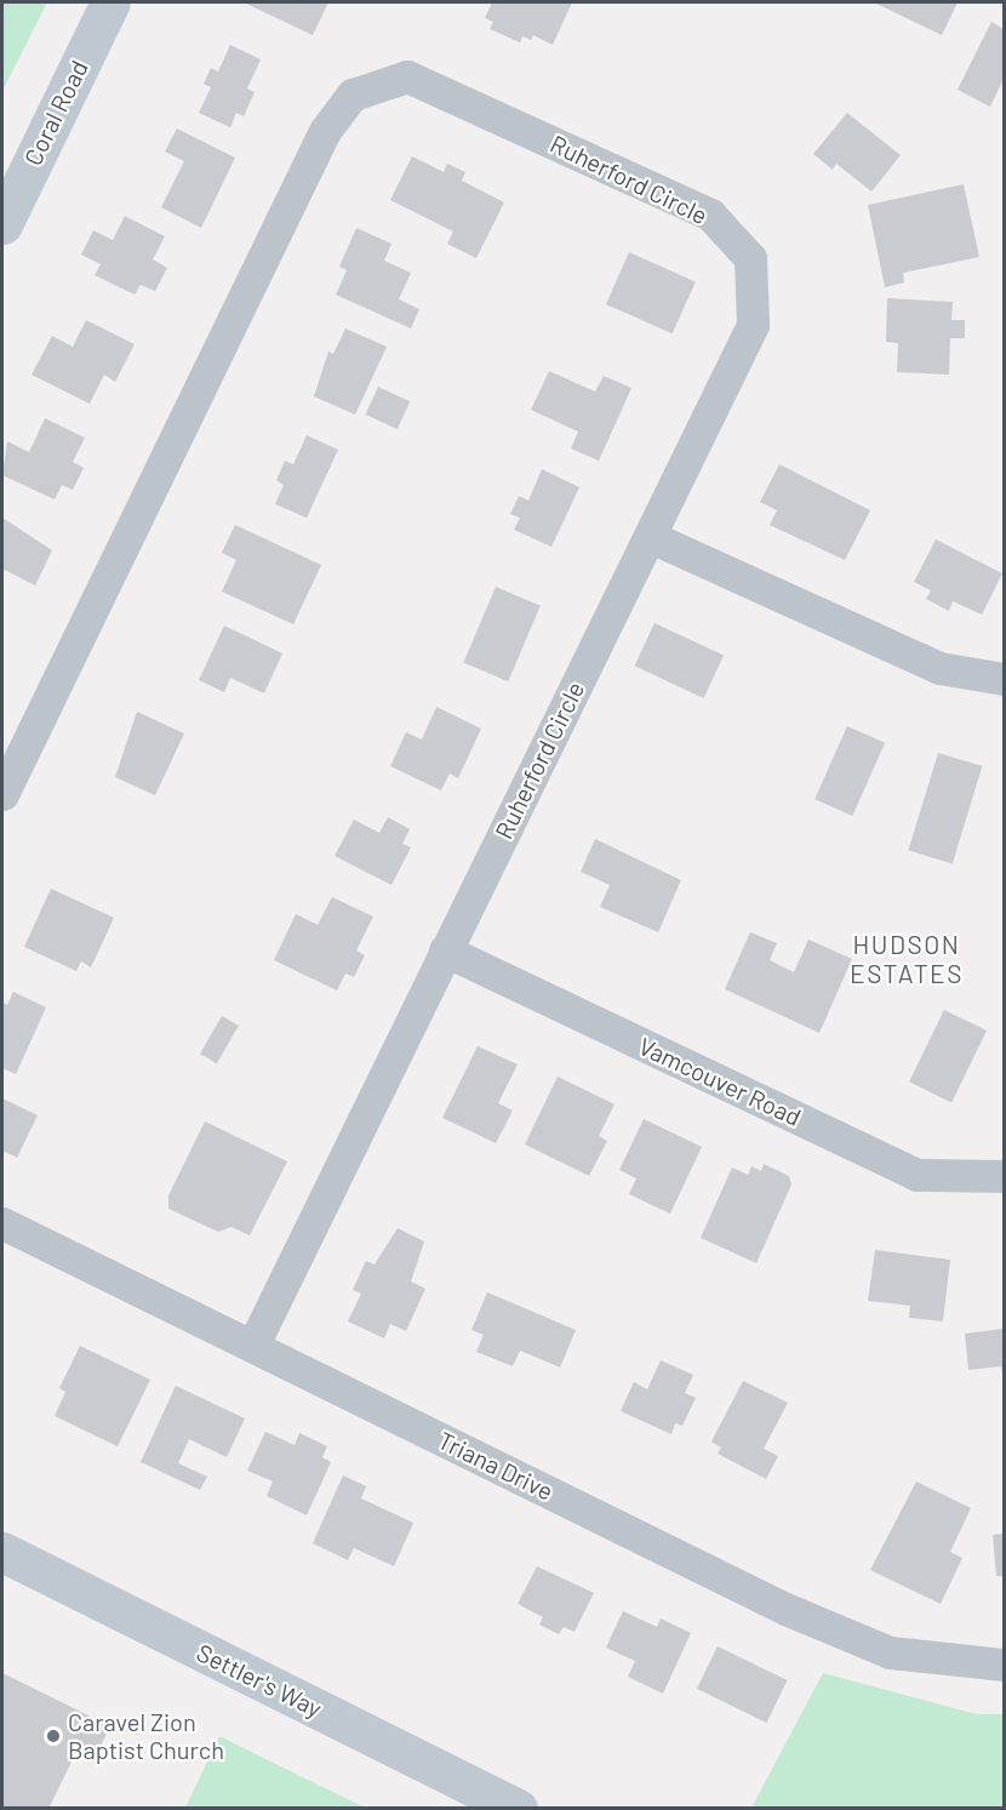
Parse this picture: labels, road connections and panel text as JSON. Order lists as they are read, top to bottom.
{
  "streets": {
    "main road": ["Coral Road", "Settler's Way"],
    "street": ["Ruherford Circle", "Vamcouver Road", "Triana Drive"]
  },
  "crossings": [
    ["Ruherford Circle", "Vamcouver Road"],
    ["Ruherford Circle", "Triana Drive"]
  ],
  "districts": ["HUDSON ESTATES"],
  "places": ["Caravel Zion Baptist Church"]
}
